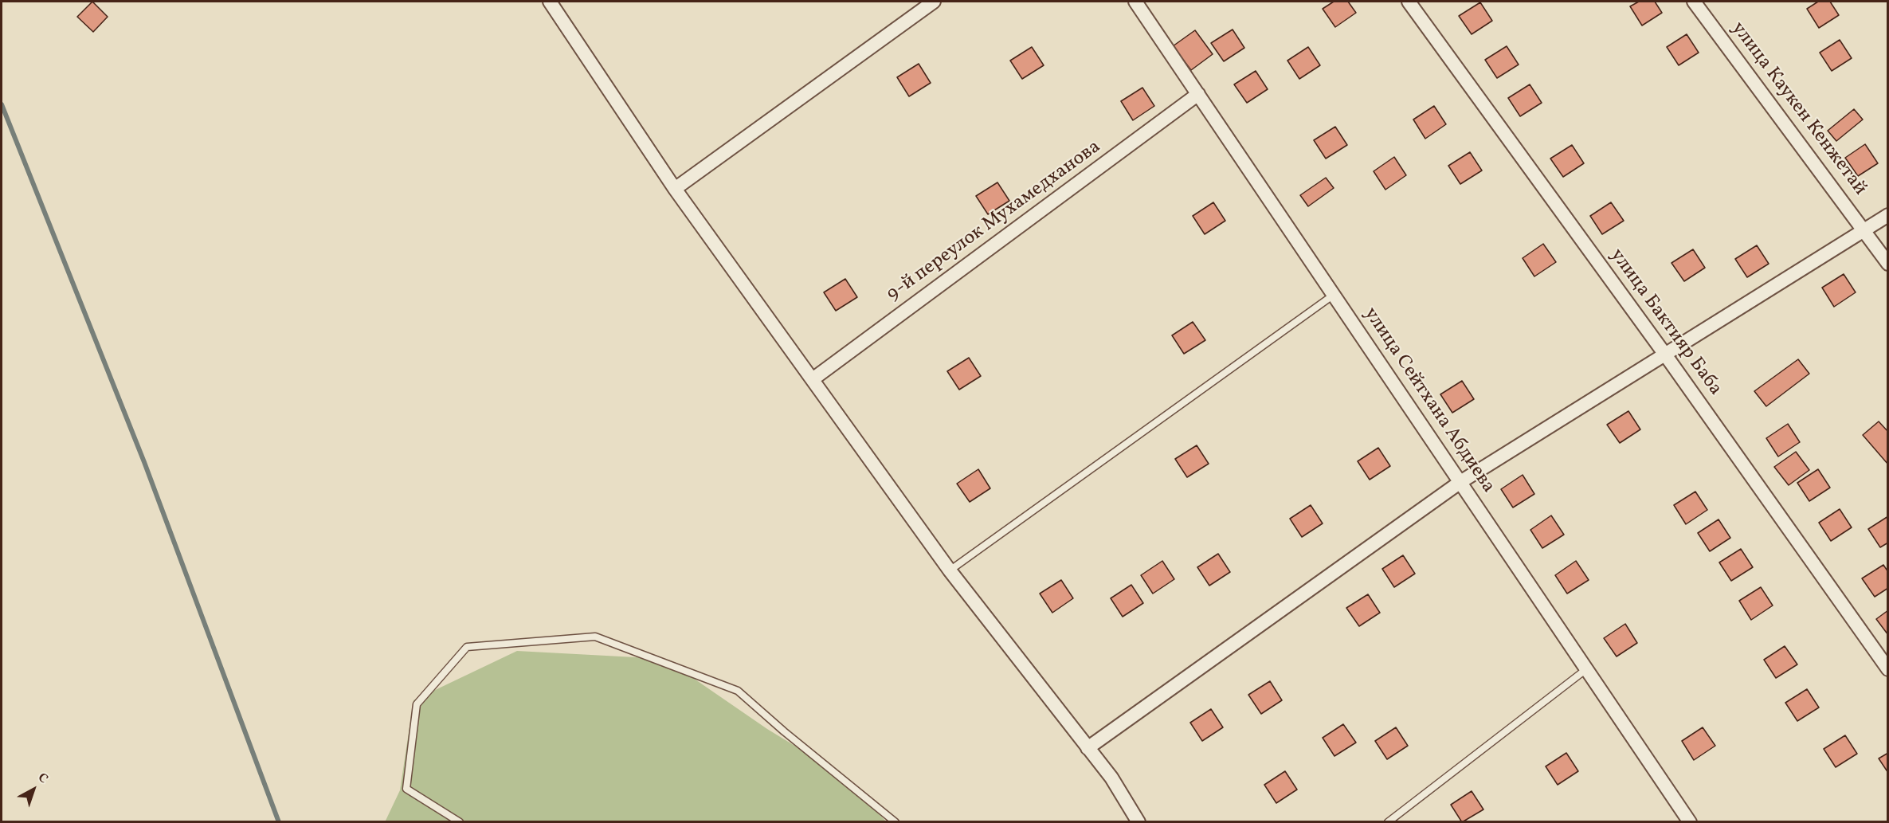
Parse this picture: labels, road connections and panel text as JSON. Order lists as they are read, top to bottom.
{
  "streets": {
    "street": [
      "улица Каукен Кенжетай",
      "9-й переулок Мухамедханова",
      "улица Бактияр Баба",
      "улица Сейтхана Абдиева"
    ]
  },
  "crossings": [
    ["9-й переулок Мухамедханова", "улица Сейтхана Абдиева"]
  ],
  "north": "top right"
}
